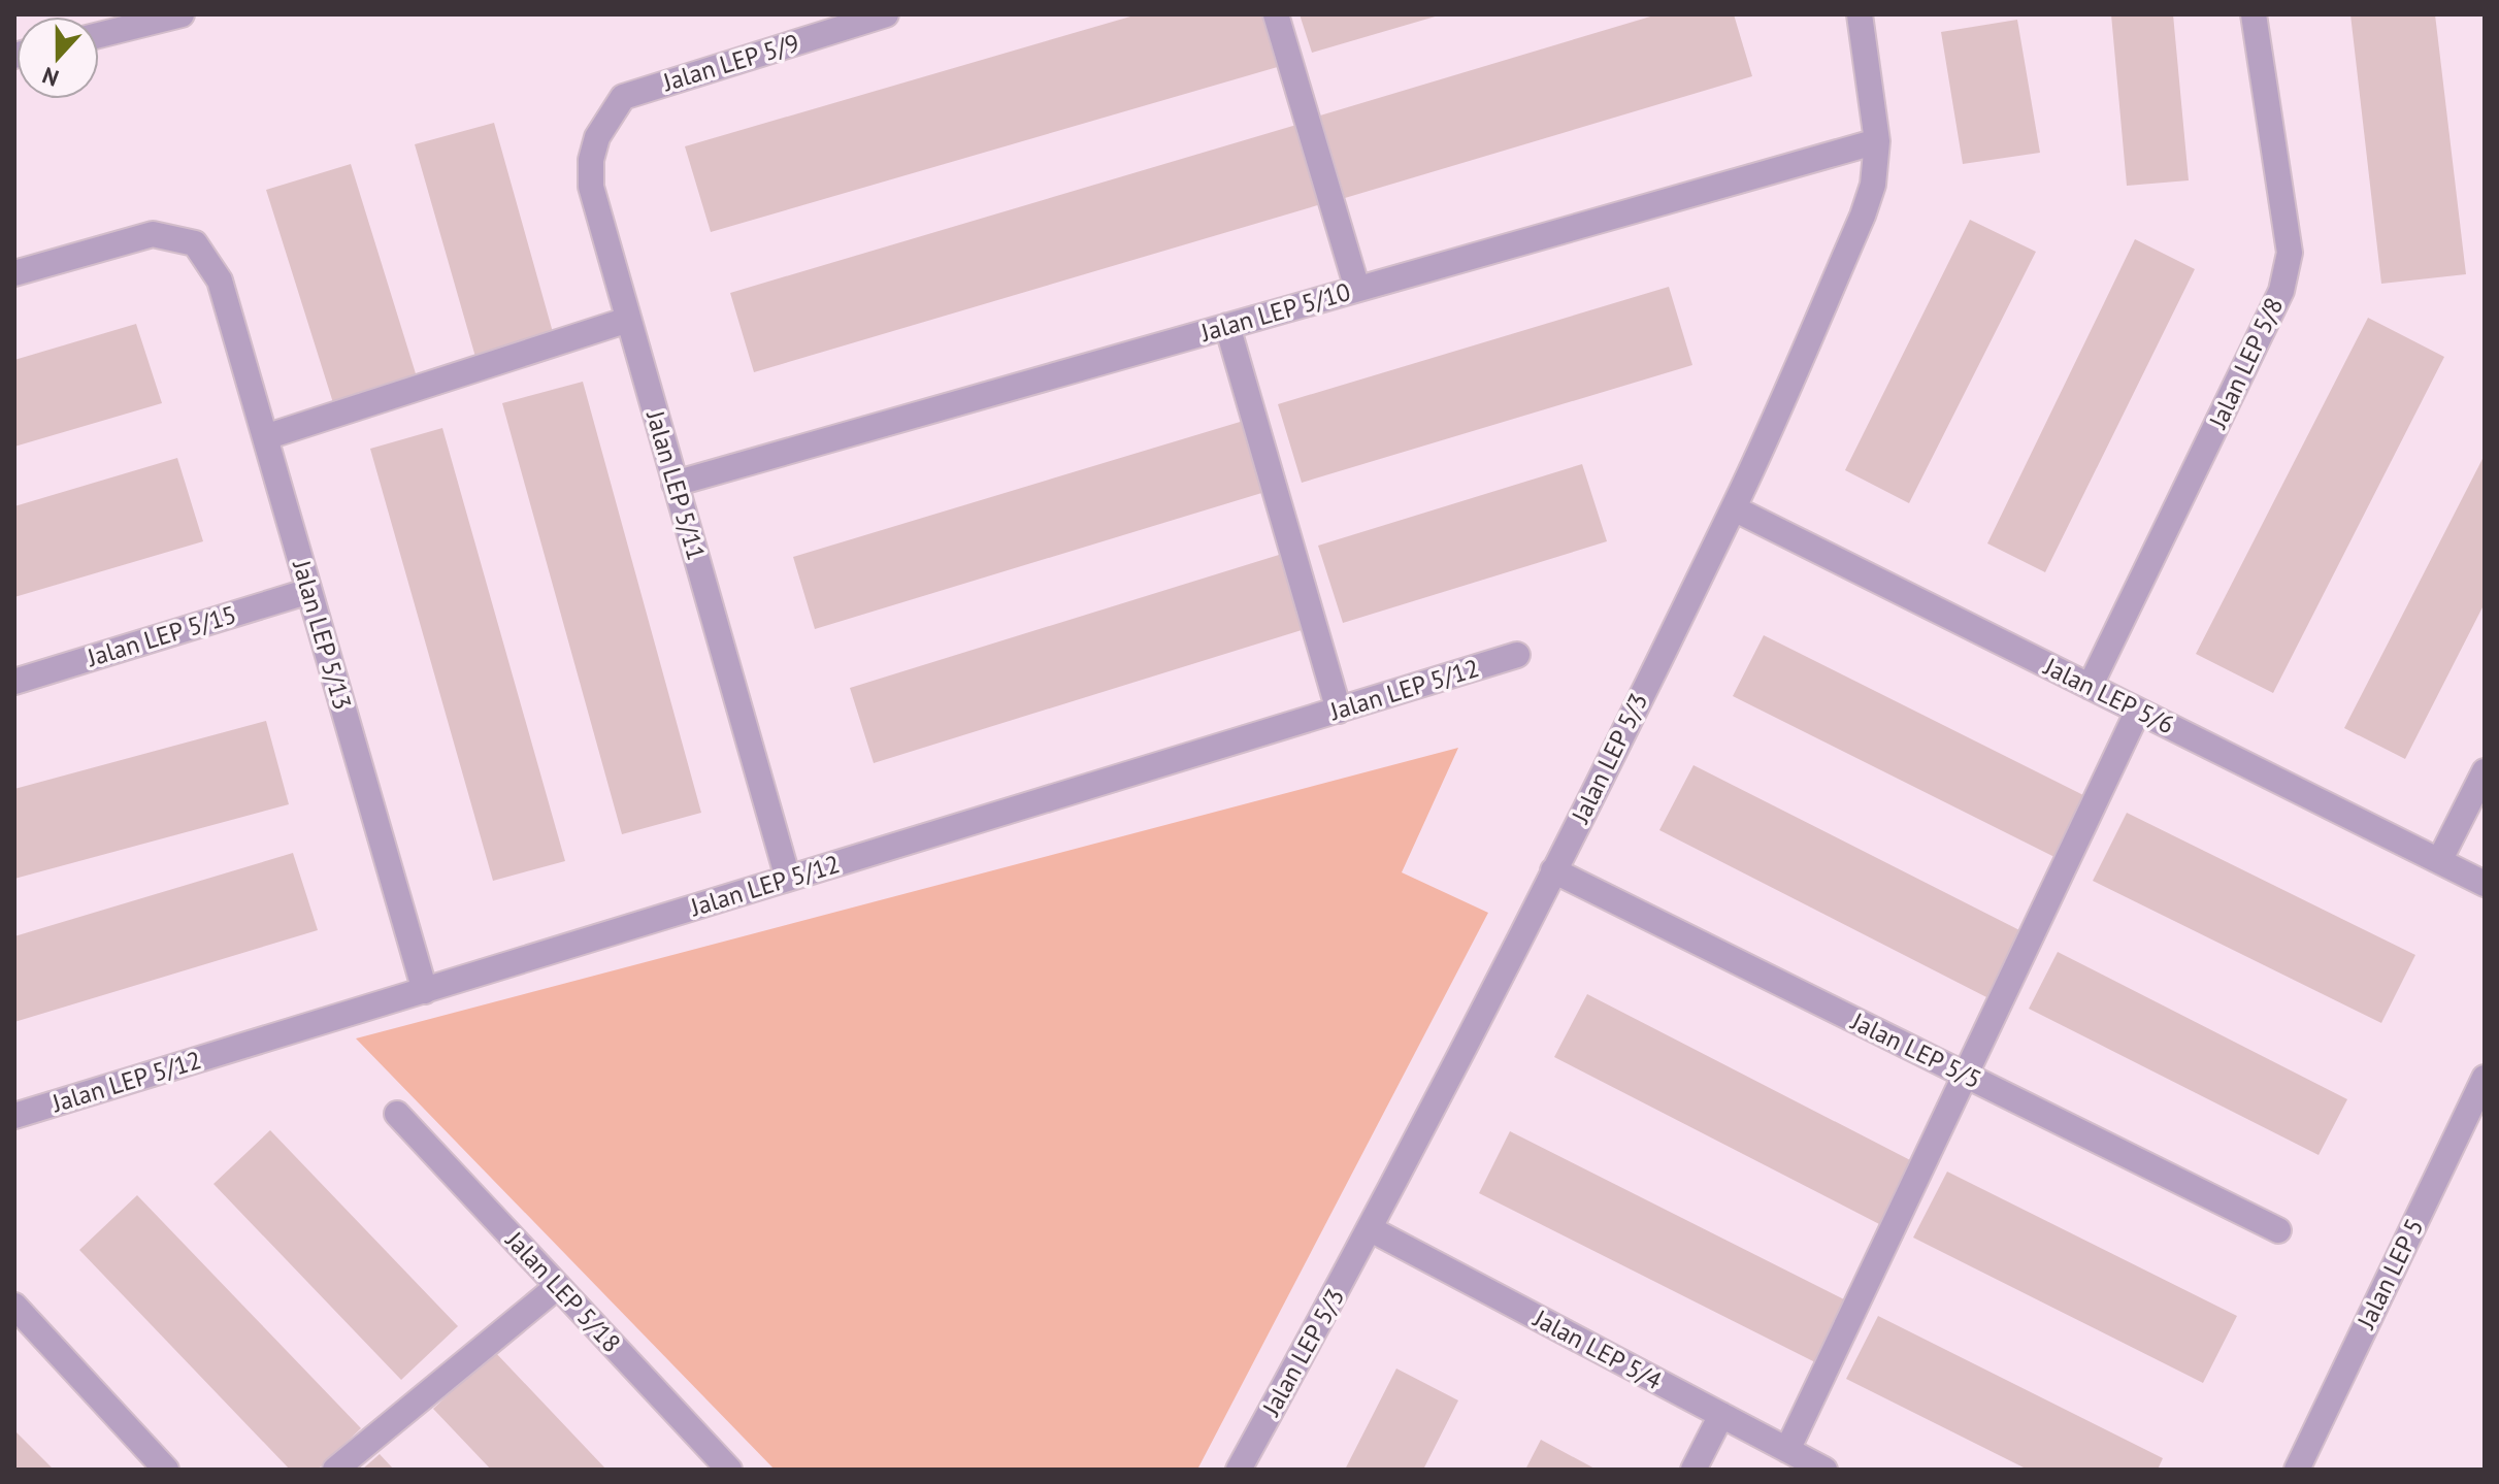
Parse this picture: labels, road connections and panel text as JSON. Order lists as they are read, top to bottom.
{
  "streets": {
    "street": [
      "Jalan LEP 5/9",
      "Jalan LEP 5/10",
      "Jalan LEP 5/8",
      "Jalan LEP 5/11",
      "Jalan LEP 5/13",
      "Jalan LEP 5/15",
      "Jalan LEP 5/12",
      "Jalan LEP 5/6",
      "Jalan LEP 5/3",
      "Jalan LEP 5/5",
      "Jalan LEP 5",
      "Jalan LEP 5/18",
      "Jalan LEP 5/4"
    ]
  },
  "crossings": [
    ["Jalan LEP 5/9", "Jalan LEP 5/11"],
    ["Jalan LEP 5/10", "Jalan LEP 5/11"],
    ["Jalan LEP 5/10", "Jalan LEP 5/3"],
    ["Jalan LEP 5/8", "Jalan LEP 5/6"],
    ["Jalan LEP 5/11", "Jalan LEP 5/12"],
    ["Jalan LEP 5/13", "Jalan LEP 5/15"],
    ["Jalan LEP 5/13", "Jalan LEP 5/12"],
    ["Jalan LEP 5/6", "Jalan LEP 5/3"],
    ["Jalan LEP 5/3", "Jalan LEP 5/5"],
    ["Jalan LEP 5/3", "Jalan LEP 5/4"]
  ],
  "north": "bottom"
}
